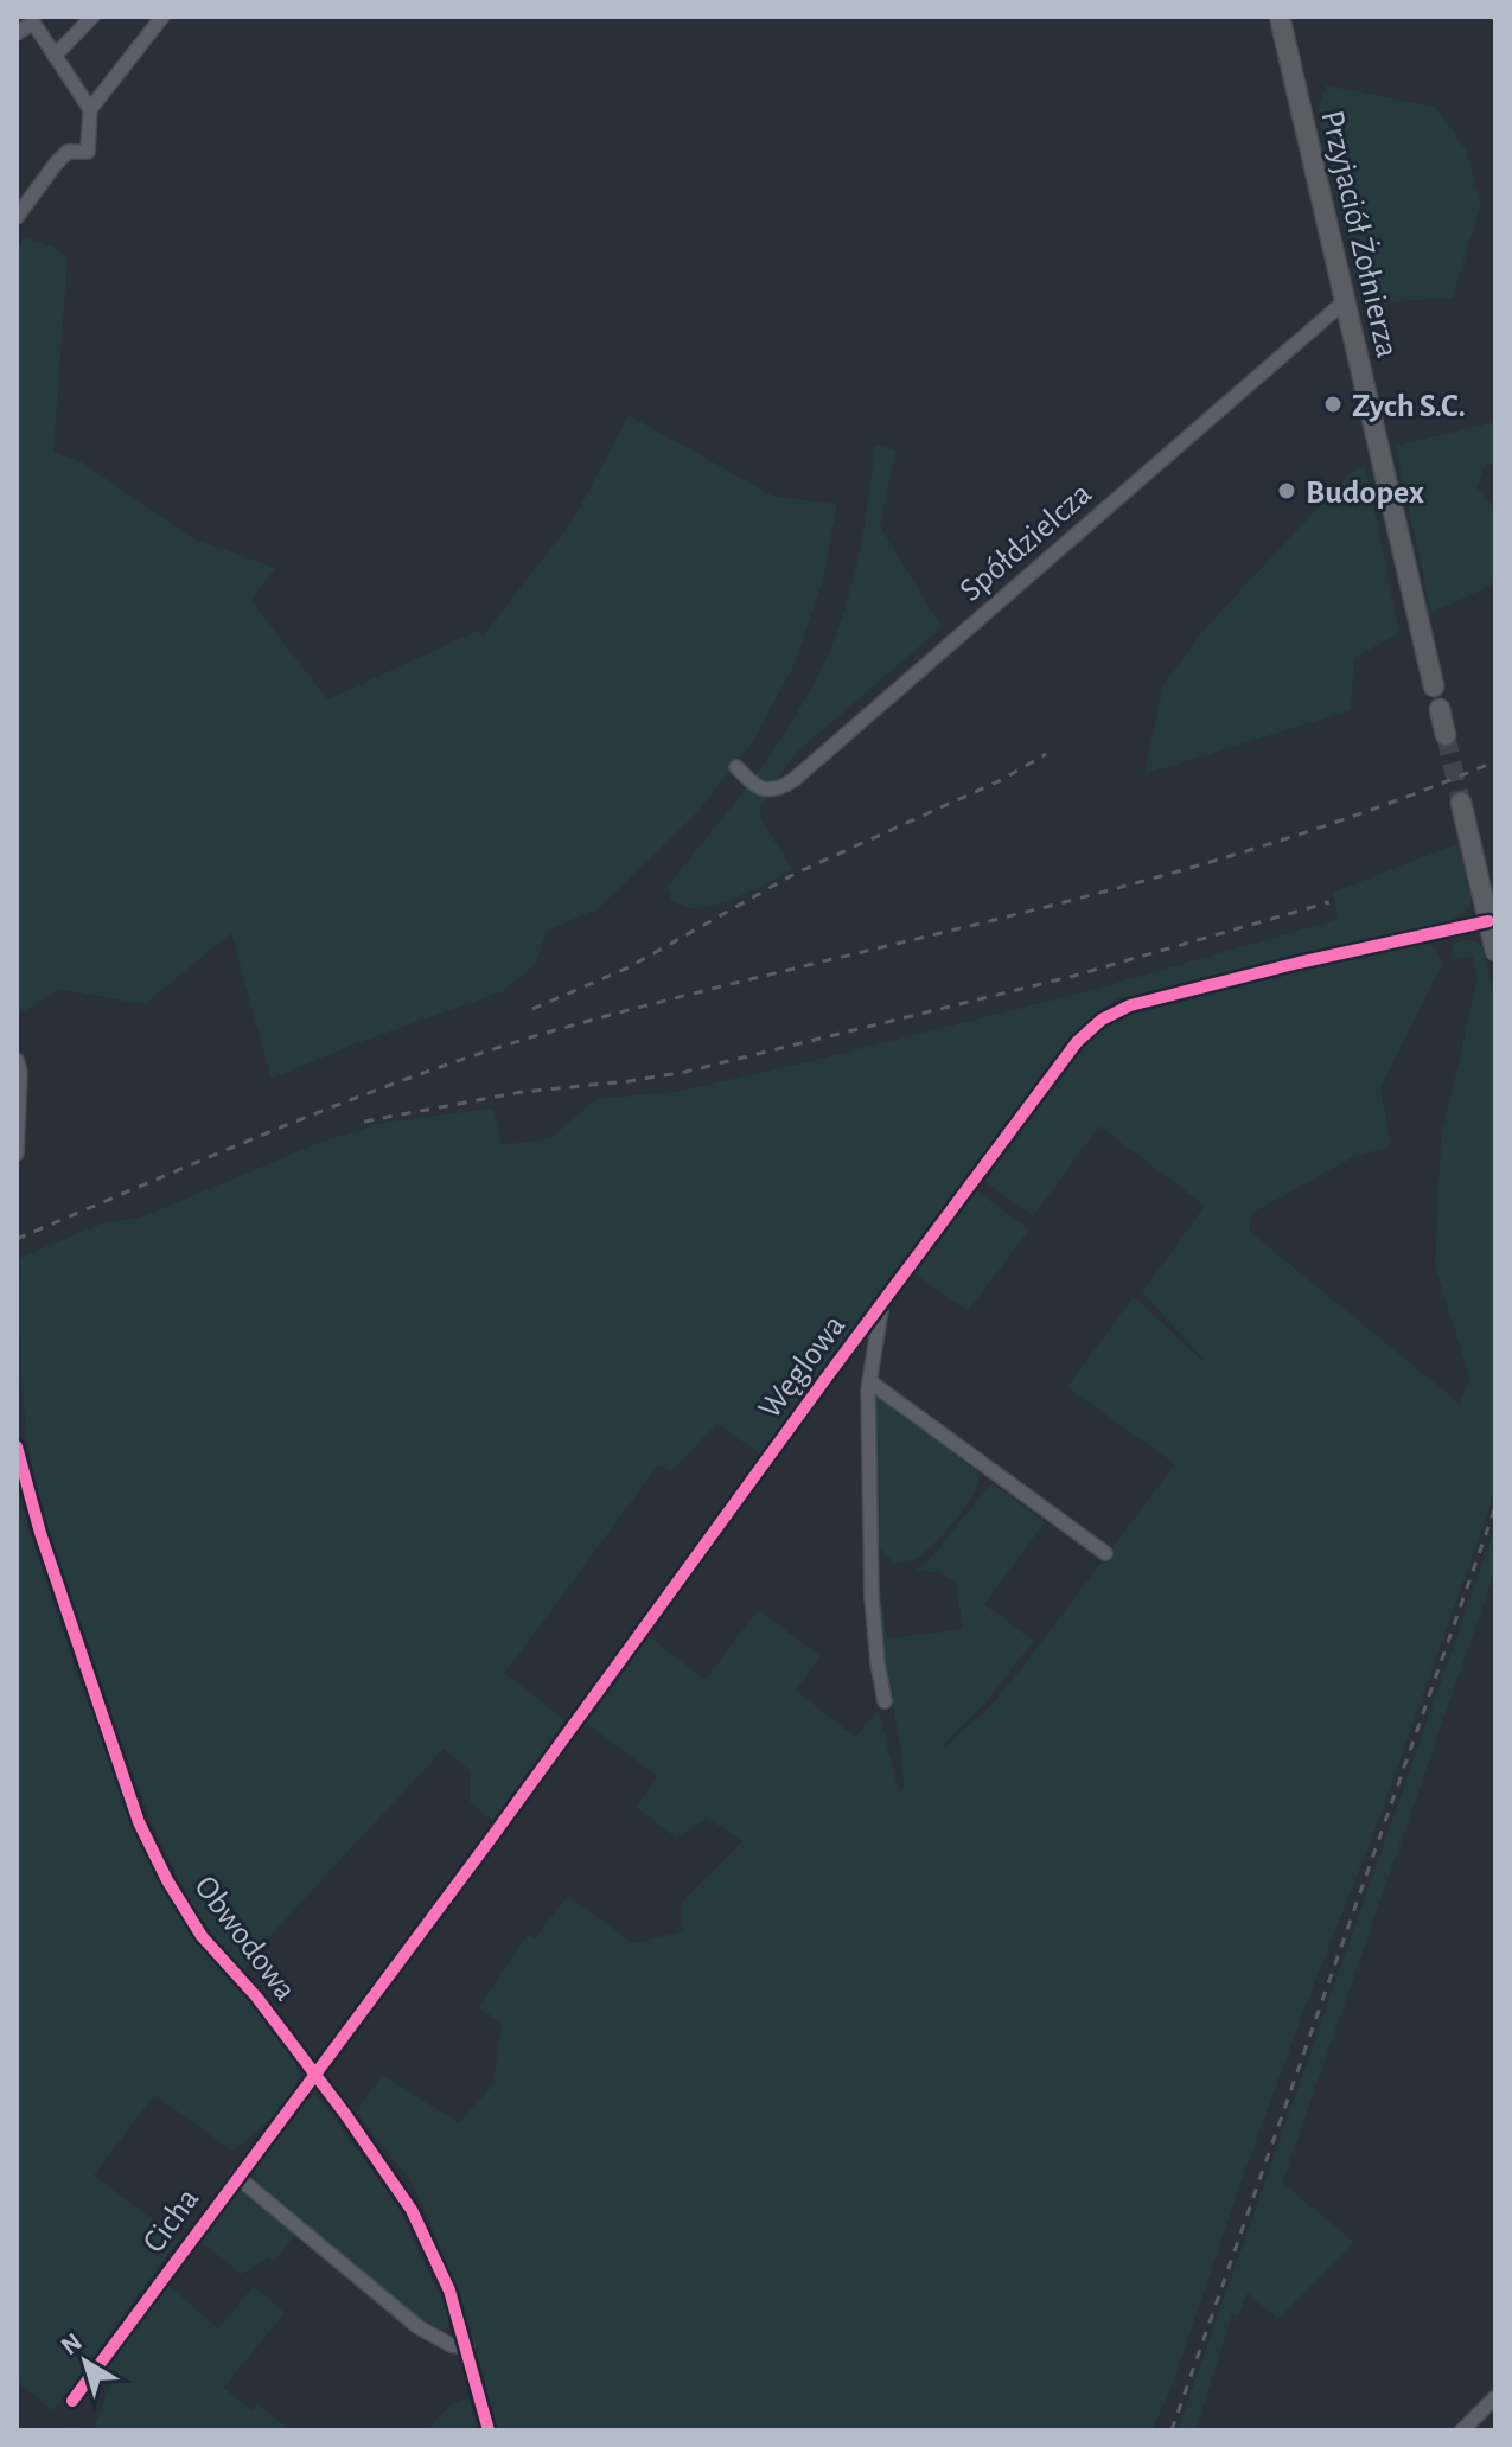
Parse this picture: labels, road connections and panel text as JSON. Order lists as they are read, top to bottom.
{
  "streets": {
    "main road": ["Przyjaciół Żołnierza"],
    "street": [
      "Spółdzielcza",
      "Węglowa",
      "Obwodowa",
      "Cicha"
    ]
  },
  "crossings": [
    ["Przyjaciół Żołnierza", "Spółdzielcza"],
    ["Węglowa", "Obwodowa"],
    ["Węglowa", "Cicha"],
    ["Obwodowa", "Cicha"]
  ],
  "places": ["Zych S.C.", "Budopex"],
  "north": "top left"
}
